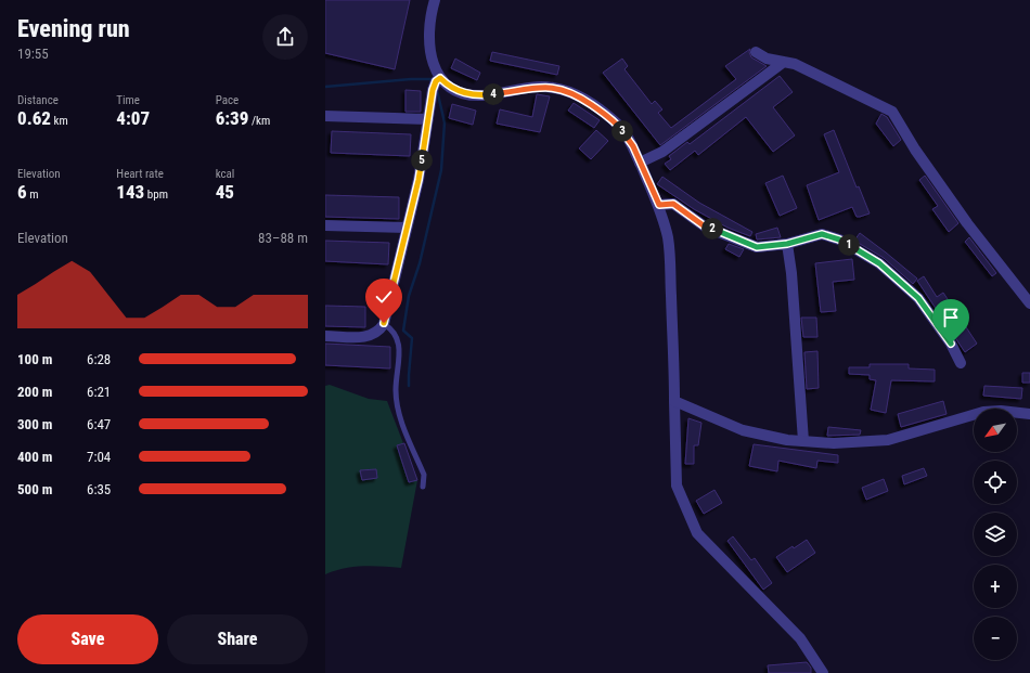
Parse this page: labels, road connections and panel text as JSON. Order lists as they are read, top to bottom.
{
  "north": "bottom left",
  "page": {
    "heading": ["Evening run", "19:55"],
    "stats": [
      ["Distance", "0.62 km"],
      ["Time", "4:07"],
      ["Pace", "6:39 /km"],
      ["Elevation", "6 m"],
      ["Heart rate", "143 bpm"],
      ["kcal", "45"]
    ],
    "pins": [
      "4",
      "3",
      "5",
      "2",
      "1"
    ],
    "chart": ["Elevation", "83–88 m"],
    "list": [
      {
        "name": "100 m",
        "note": "6:28"
      },
      {
        "name": "200 m",
        "note": "6:21"
      },
      {
        "name": "300 m",
        "note": "6:47"
      },
      {
        "name": "400 m",
        "note": "7:04"
      },
      {
        "name": "500 m",
        "note": "6:35"
      }
    ],
    "map_buttons": ["+", "−"],
    "buttons": ["Save", "Share"]
  }
}
